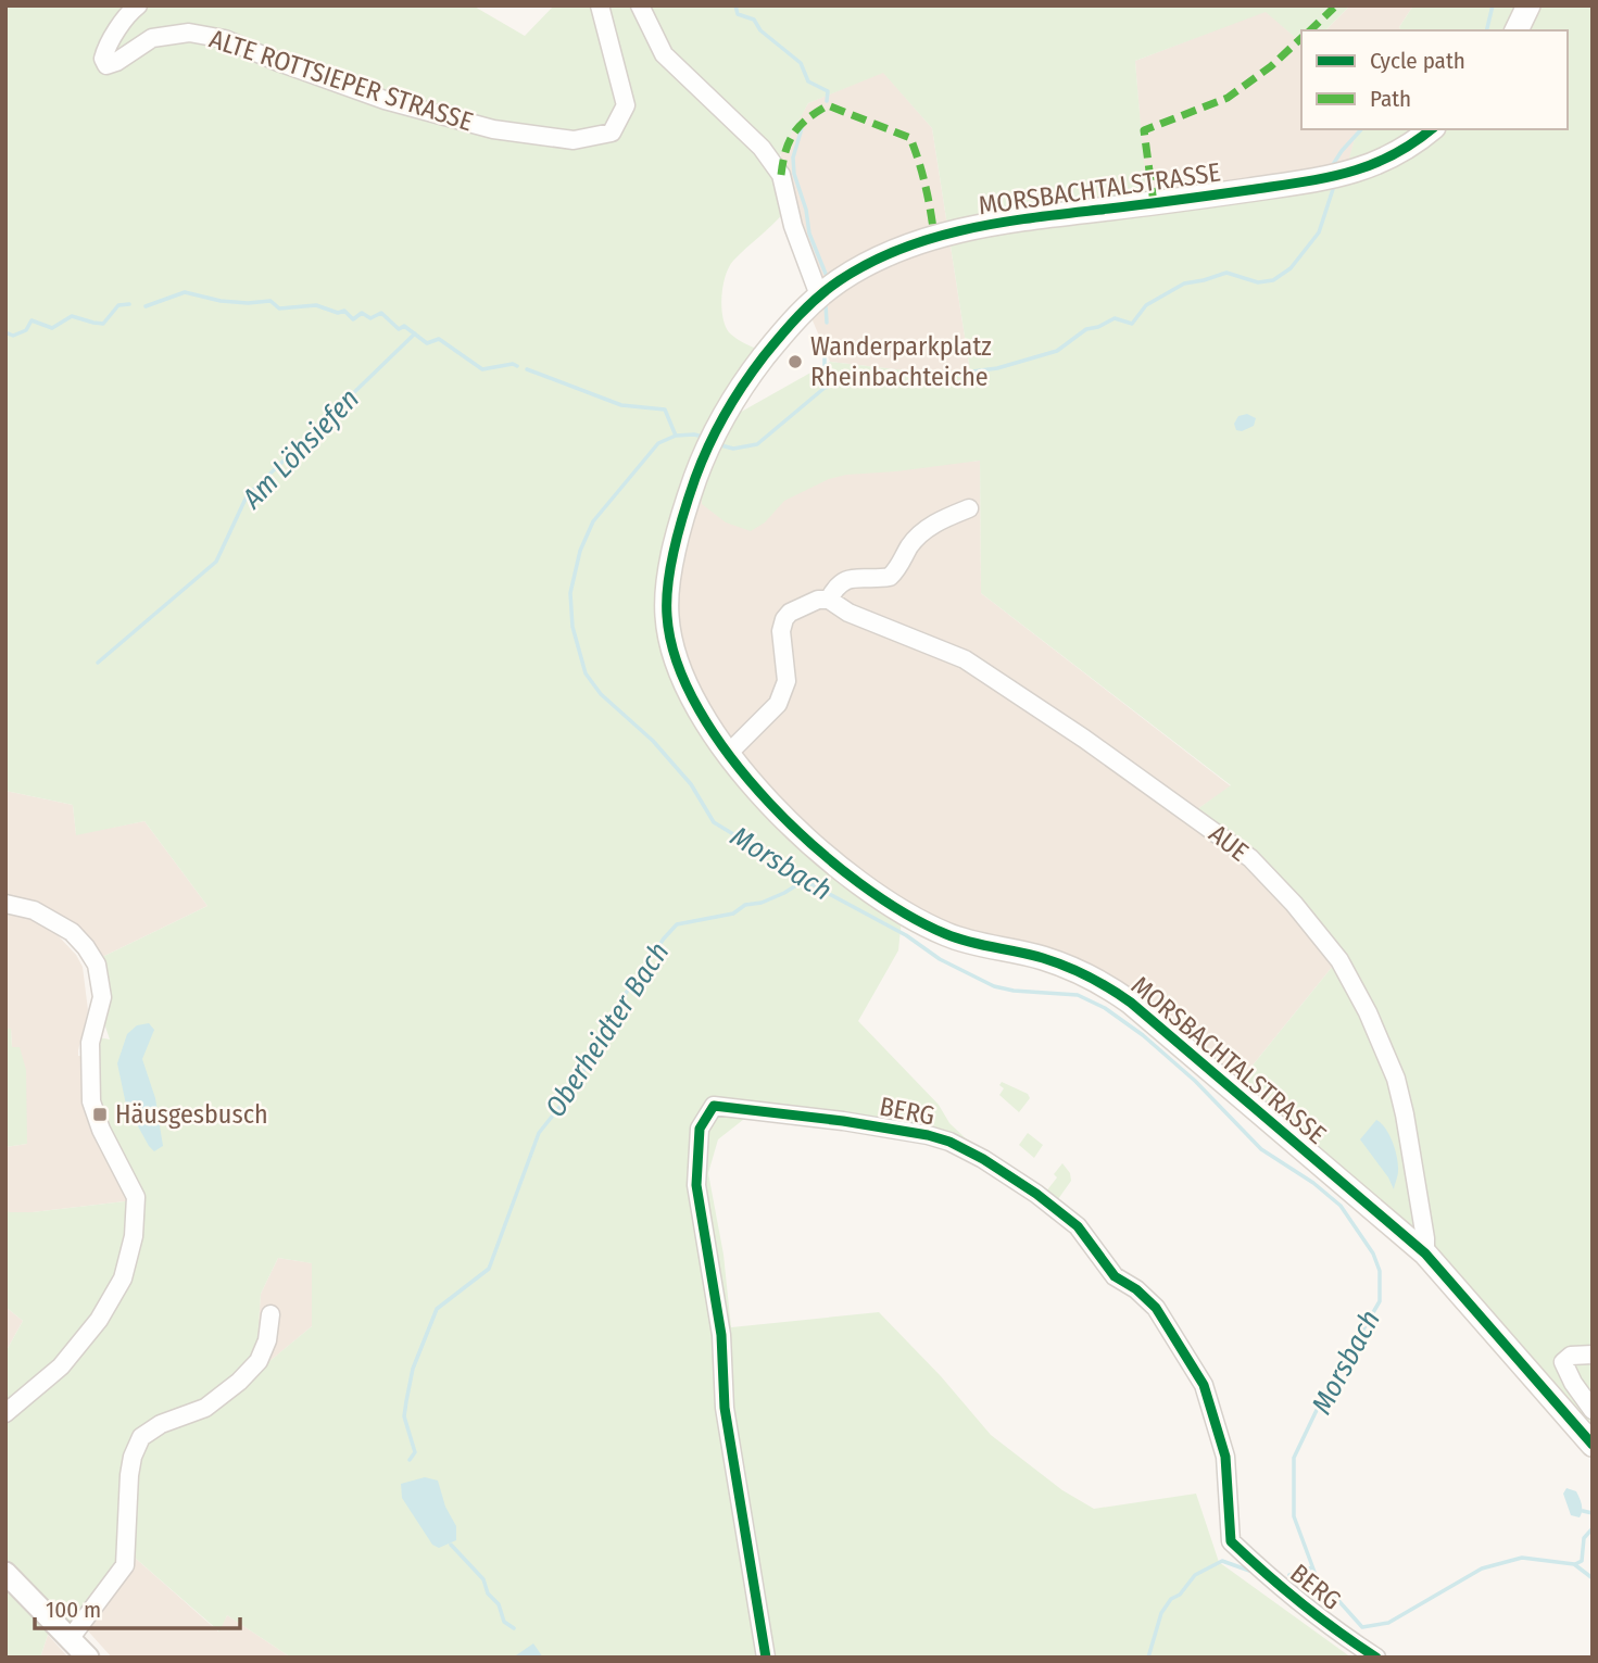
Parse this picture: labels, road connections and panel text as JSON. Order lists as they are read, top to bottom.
{
  "streets": {
    "main road": ["MORSBACHTALSTRASSE"],
    "street": ["ALTE ROTTSIEPER STRASSE", "AUE", "BERG"]
  },
  "crossings": [
    ["MORSBACHTALSTRASSE", "AUE"]
  ],
  "water": ["Am Löhsiefen", "Morsbach", "Oberheidter Bach"],
  "places": {
    "other": ["Wanderparkplatz Rheinbachteiche"],
    "transit": ["Häusgesbusch"]
  },
  "legend": ["Cycle path", "Path"],
  "scale_bar": "100 m"
}
